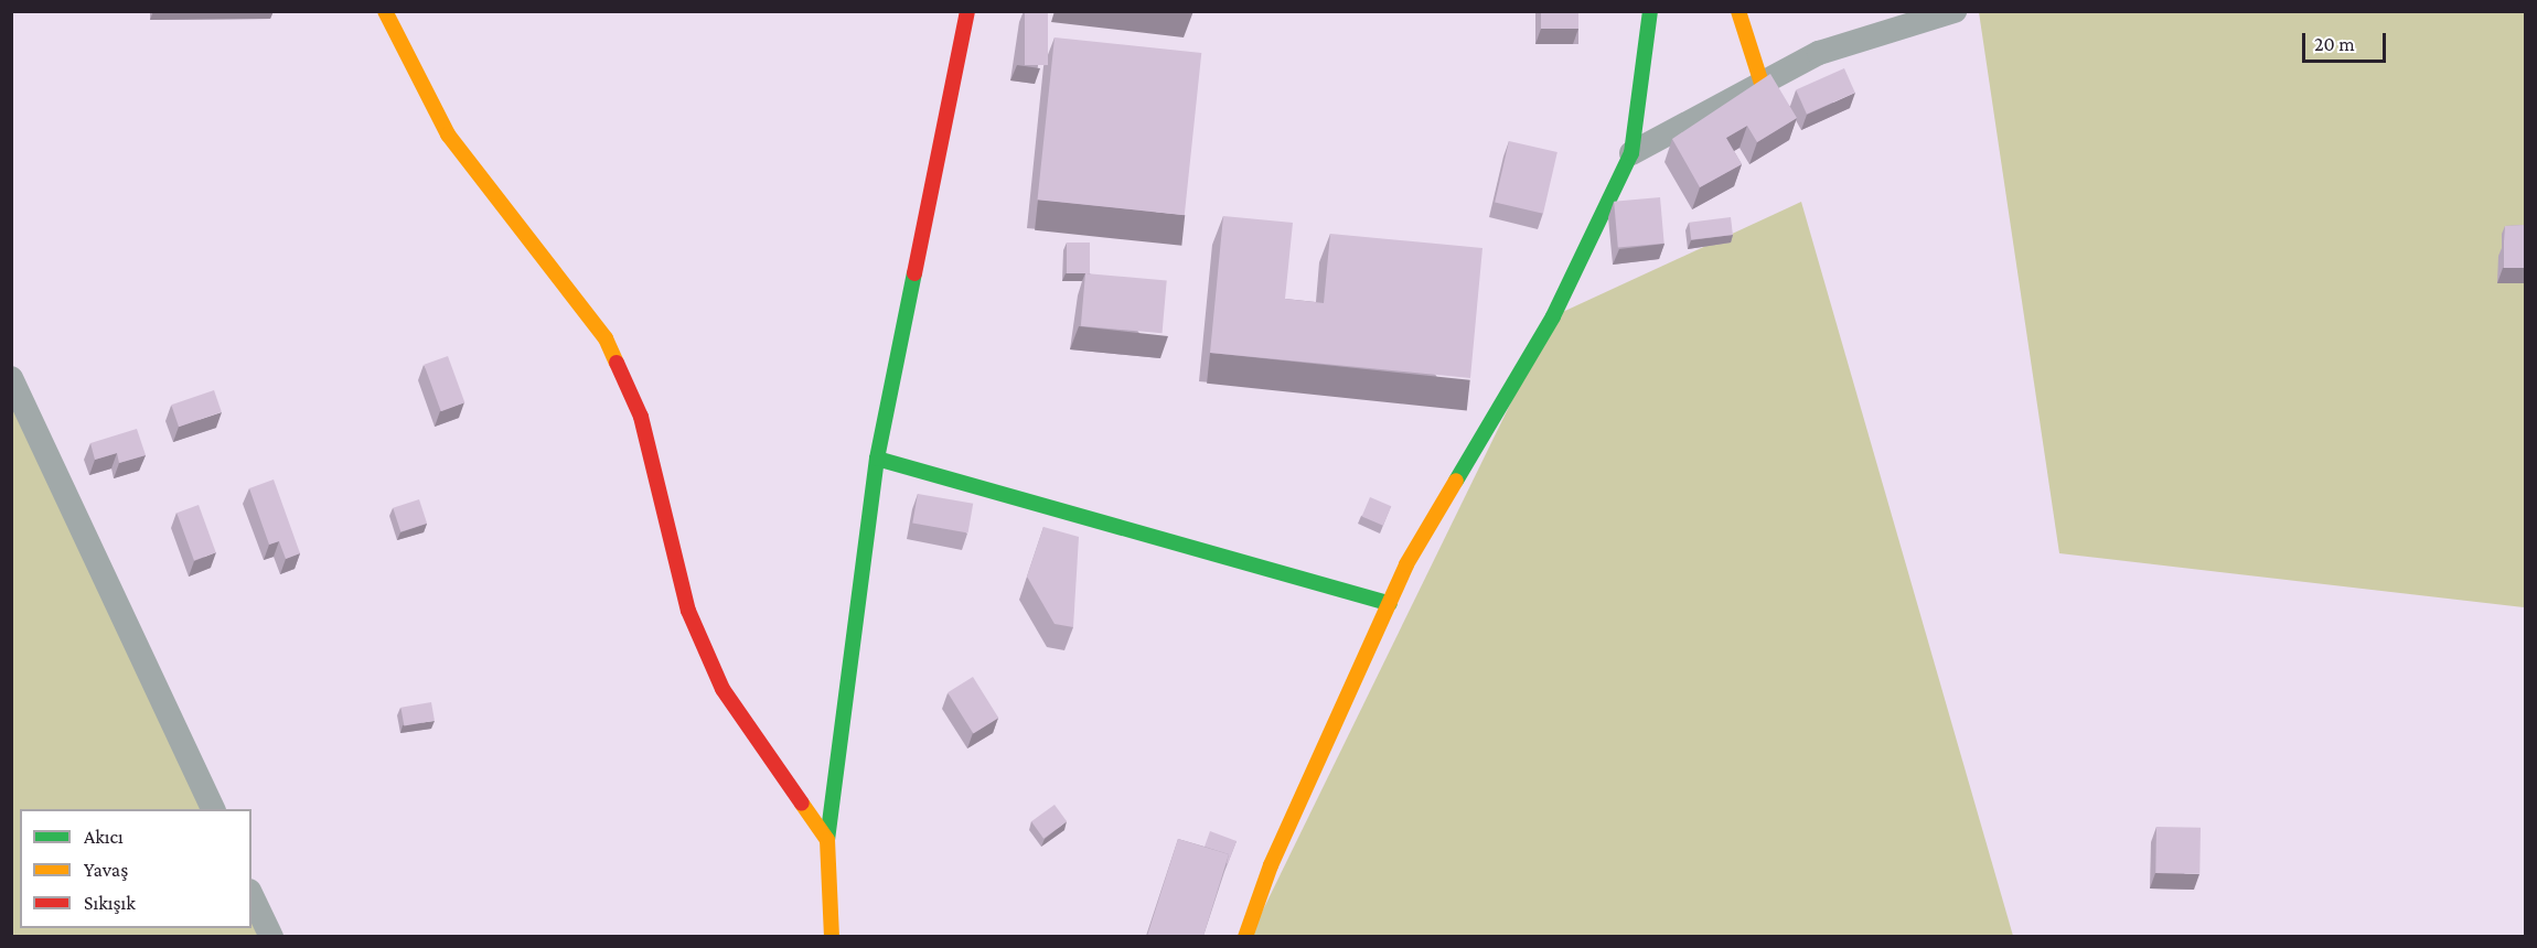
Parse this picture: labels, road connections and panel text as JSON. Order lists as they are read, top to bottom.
{
  "legend": ["Akıcı", "Yavaş", "Sıkışık"],
  "scale_bar": "20 m"
}
